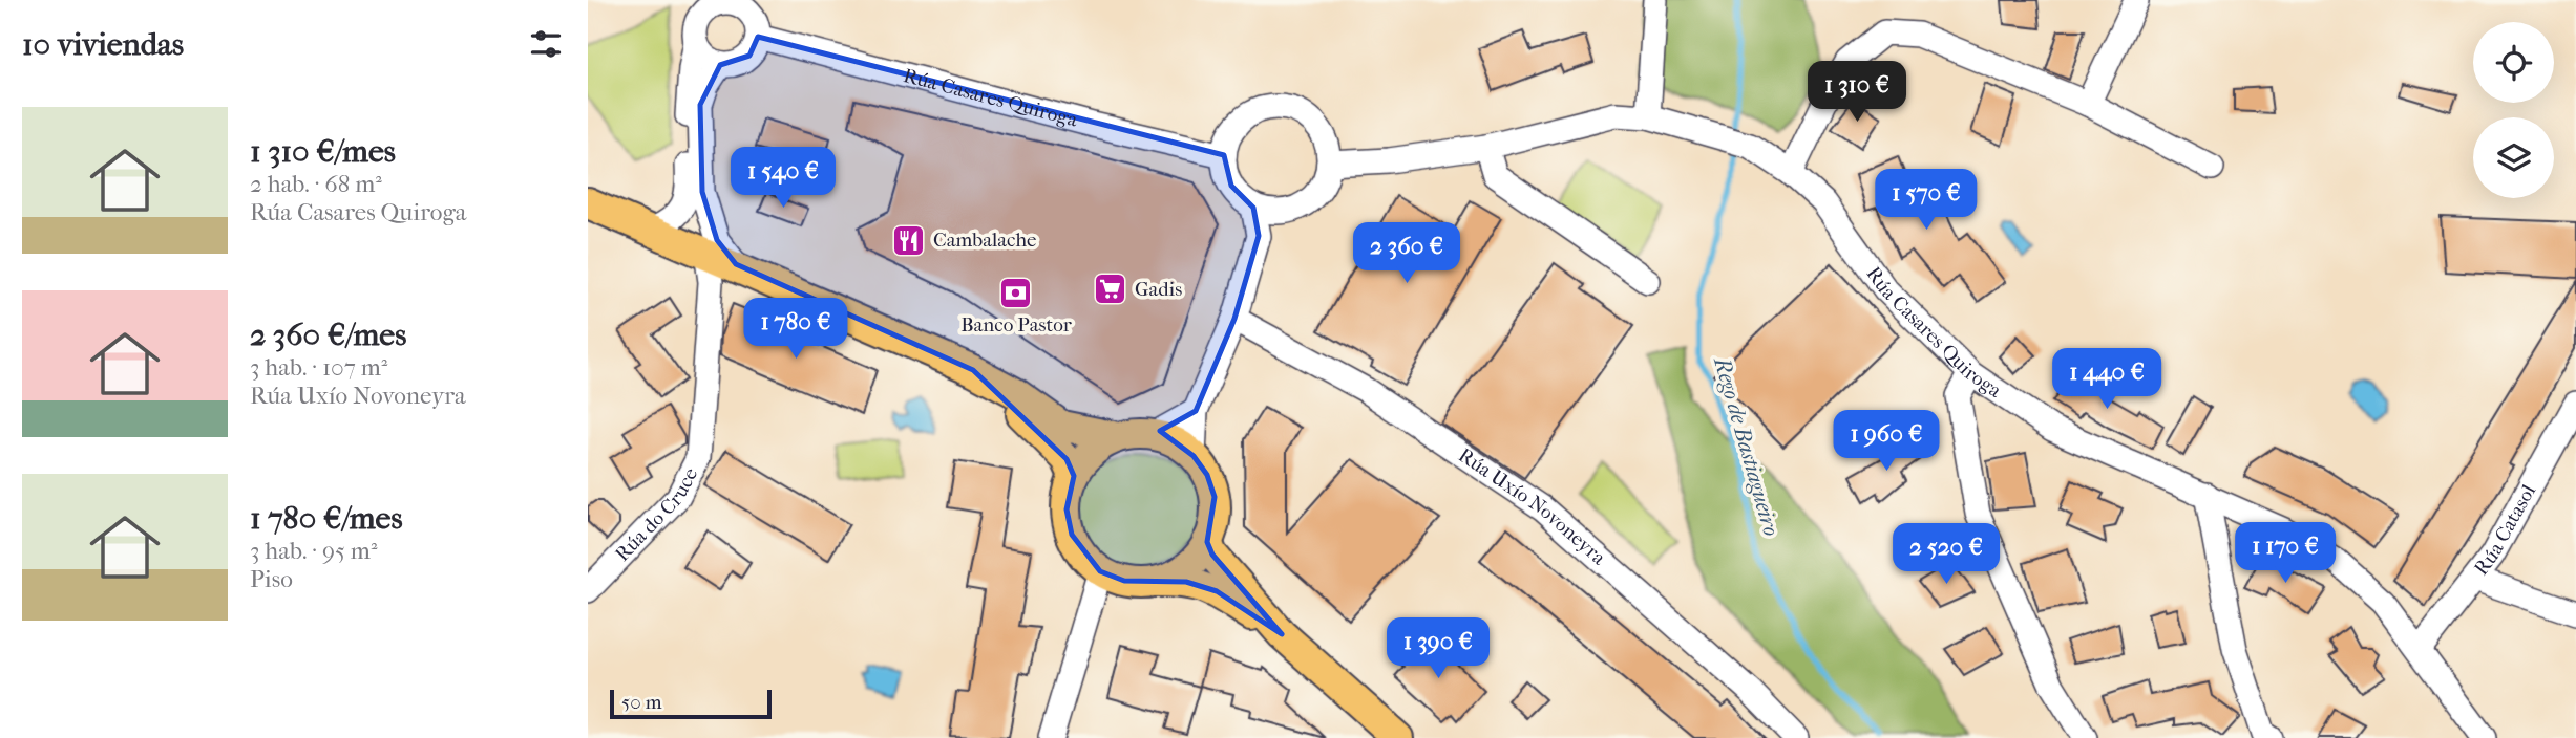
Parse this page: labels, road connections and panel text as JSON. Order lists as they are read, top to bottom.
{
  "streets": {
    "street": [
      "Rúa Casares Quiroga",
      "Rúa Uxío Novoneyra",
      "Rúa do Cruce",
      "Rúa Catasol"
    ]
  },
  "crossings": [
    ["Rúa Casares Quiroga", "Rúa Catasol"]
  ],
  "water": ["Rego de Bastiagueiro"],
  "places": {
    "restaurant": ["Cambalache"],
    "supermarket": ["Gadis"],
    "bank": ["Banco Pastor"]
  },
  "scale_bar": "50 m",
  "page": {
    "heading": "10 viviendas",
    "price": [
      "1 310 €",
      "1 540 €",
      "1 570 €",
      "2 360 €",
      "1 780 €",
      "1 440 €",
      "1 960 €",
      "1 170 €",
      "2 520 €",
      "1 390 €"
    ],
    "list": [
      {
        "name": "1 310 €/mes",
        "note": "2 hab. · 68 m² · Rúa Casares Quiroga"
      },
      {
        "name": "2 360 €/mes",
        "note": "3 hab. · 107 m² · Rúa Uxío Novoneyra"
      },
      {
        "name": "1 780 €/mes",
        "note": "3 hab. · 95 m² · Piso"
      }
    ],
    "scale": "50 m"
  }
}
